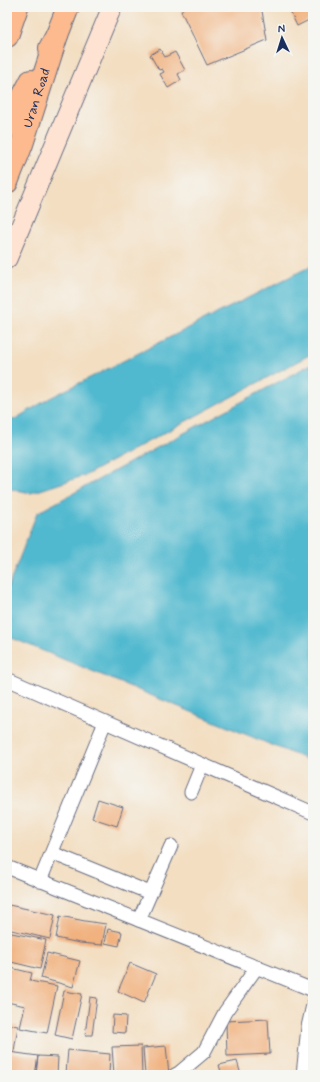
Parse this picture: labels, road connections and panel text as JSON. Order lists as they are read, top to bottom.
{
  "streets": {
    "highway": ["Uran Road"]
  },
  "north": "top"
}
